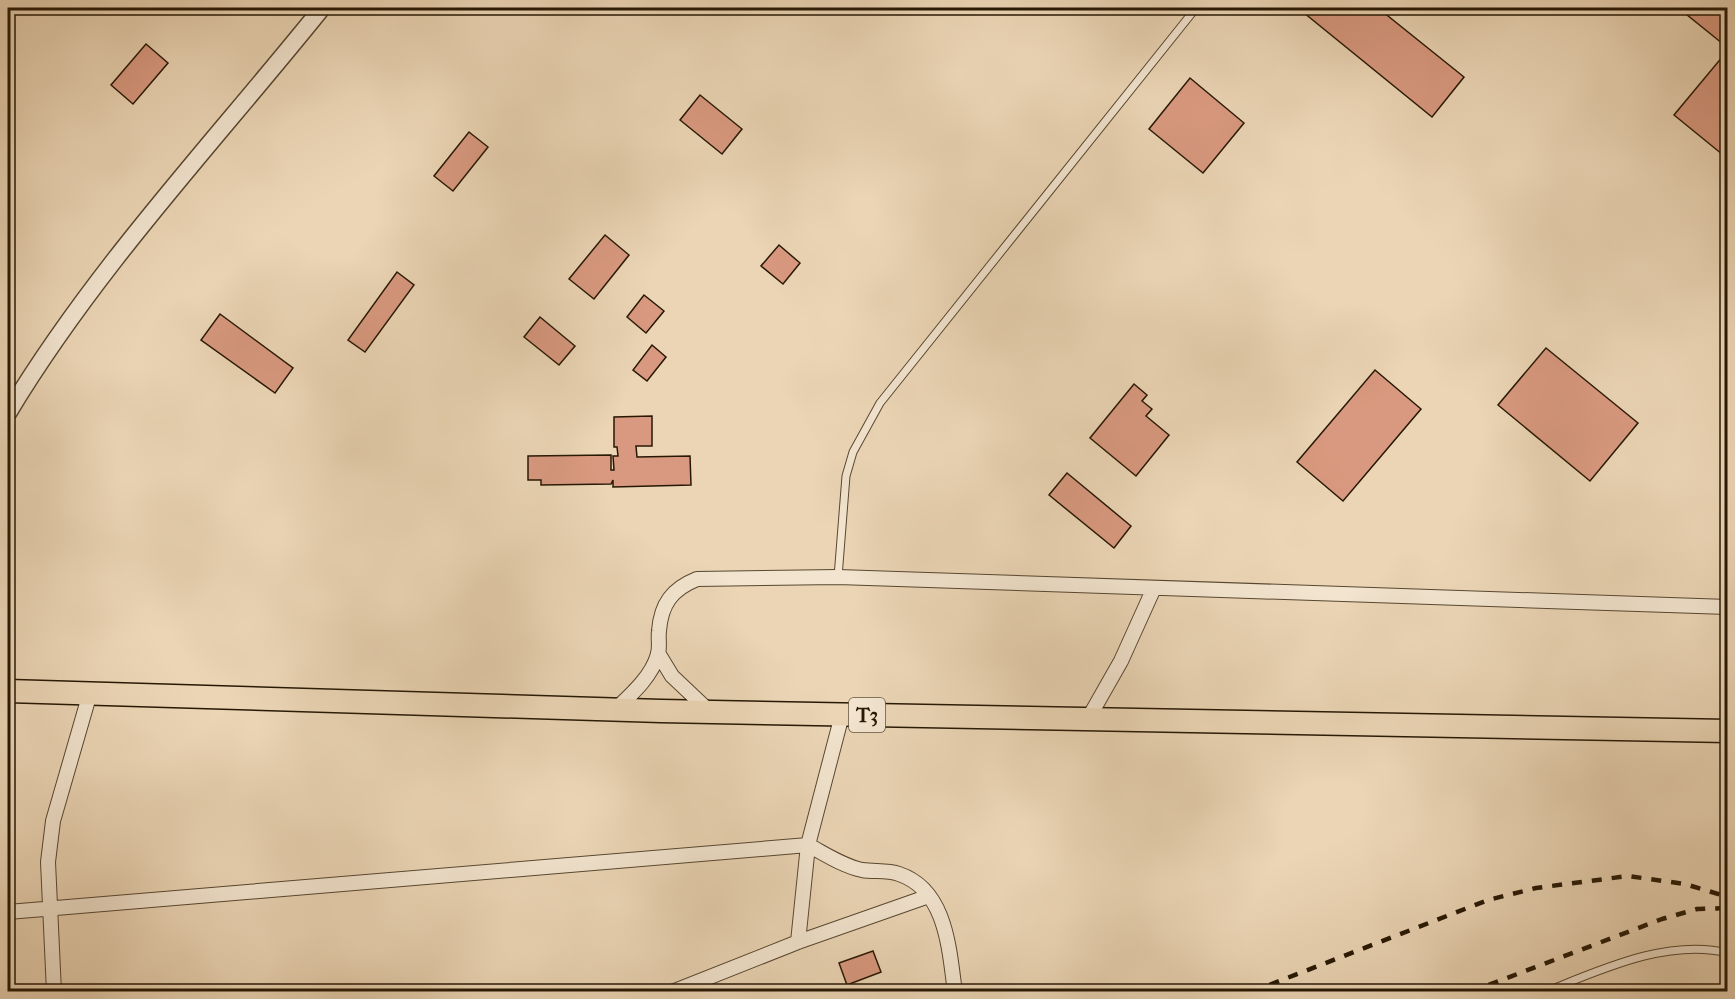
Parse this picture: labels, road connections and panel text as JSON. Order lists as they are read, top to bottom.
{
  "streets": {
    "highway": ["T3"]
  }
}
